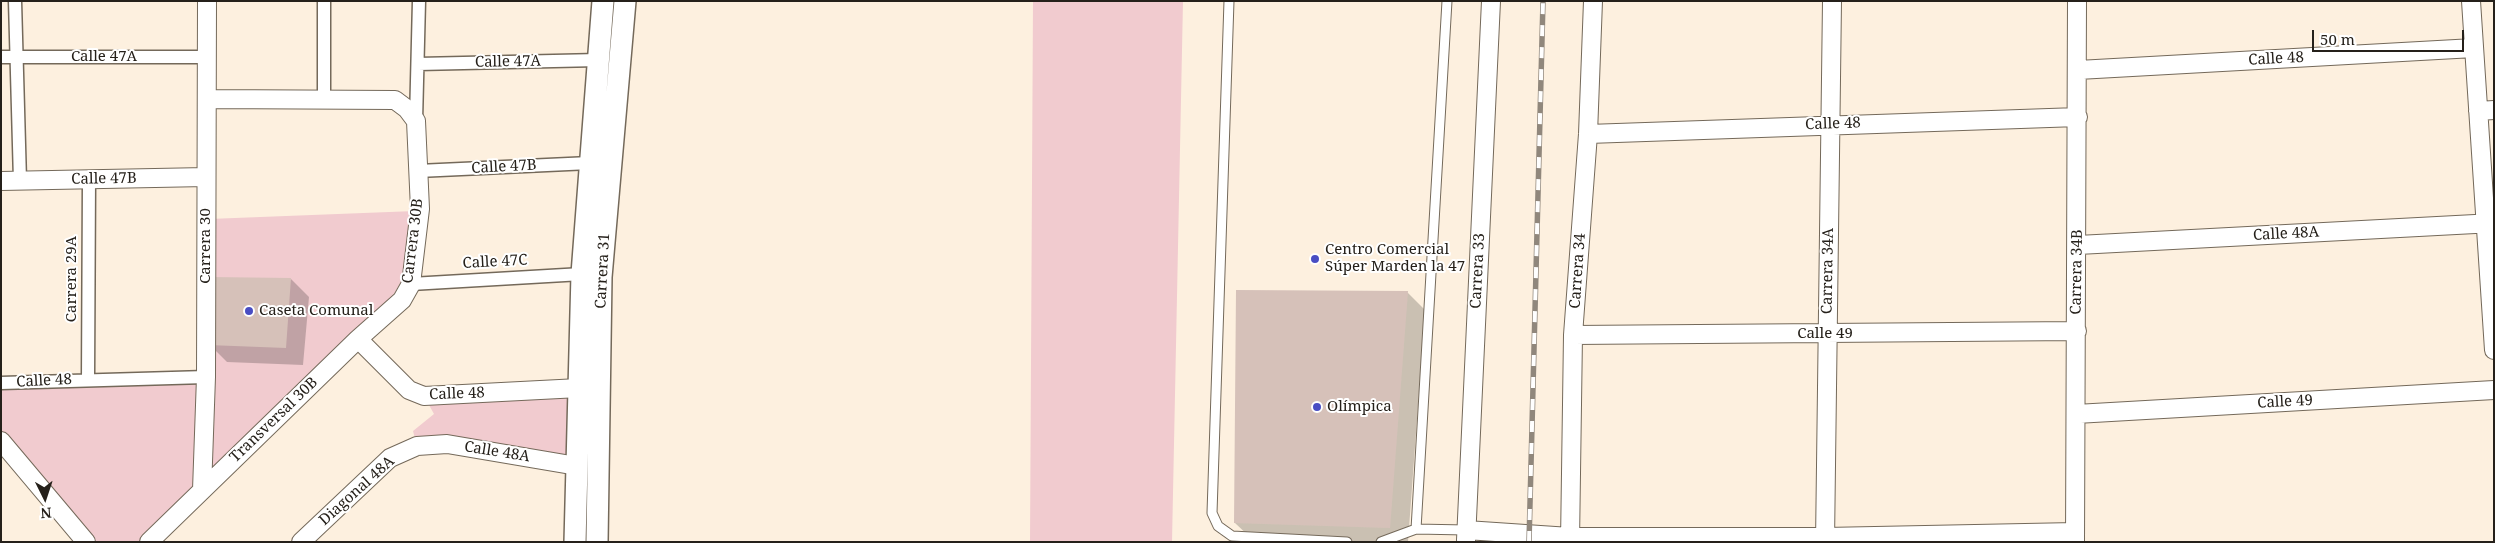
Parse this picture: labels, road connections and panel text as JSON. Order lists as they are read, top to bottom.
{
  "streets": {
    "street": [
      "Calle 47A",
      "Calle 48",
      "Calle 47B",
      "Calle 48A",
      "Carrera 30B",
      "Carrera 30",
      "Calle 47C",
      "Carrera 31",
      "Carrera 33",
      "Carrera 34",
      "Carrera 34A",
      "Carrera 34B",
      "Carrera 29A",
      "Calle 49",
      "Transversal 30B",
      "Diagonal 48A"
    ]
  },
  "crossings": [
    ["Calle 47A", "Carrera 30B"],
    ["Calle 47A", "Carrera 30"],
    ["Calle 47A", "Carrera 31"],
    ["Calle 48", "Carrera 30"],
    ["Calle 48", "Carrera 31"],
    ["Calle 48", "Carrera 34"],
    ["Calle 48", "Carrera 34A"],
    ["Calle 48", "Carrera 34B"],
    ["Calle 48", "Carrera 29A"],
    ["Calle 48", "Transversal 30B"],
    ["Calle 47B", "Carrera 30B"],
    ["Calle 47B", "Carrera 30"],
    ["Calle 47B", "Carrera 31"],
    ["Calle 47B", "Carrera 29A"],
    ["Calle 48A", "Carrera 31"],
    ["Calle 48A", "Carrera 34B"],
    ["Calle 48A", "Diagonal 48A"],
    ["Carrera 30B", "Calle 47C"],
    ["Carrera 30B", "Transversal 30B"],
    ["Carrera 30", "Transversal 30B"],
    ["Calle 47C", "Carrera 31"],
    ["Carrera 34", "Calle 49"],
    ["Carrera 34A", "Calle 49"],
    ["Carrera 34B", "Calle 49"]
  ],
  "places": ["Centro Comercial Súper Marden la 47", "Caseta Comunal", "Olímpica"],
  "scale_bar": "50 m",
  "north": "bottom"
}
